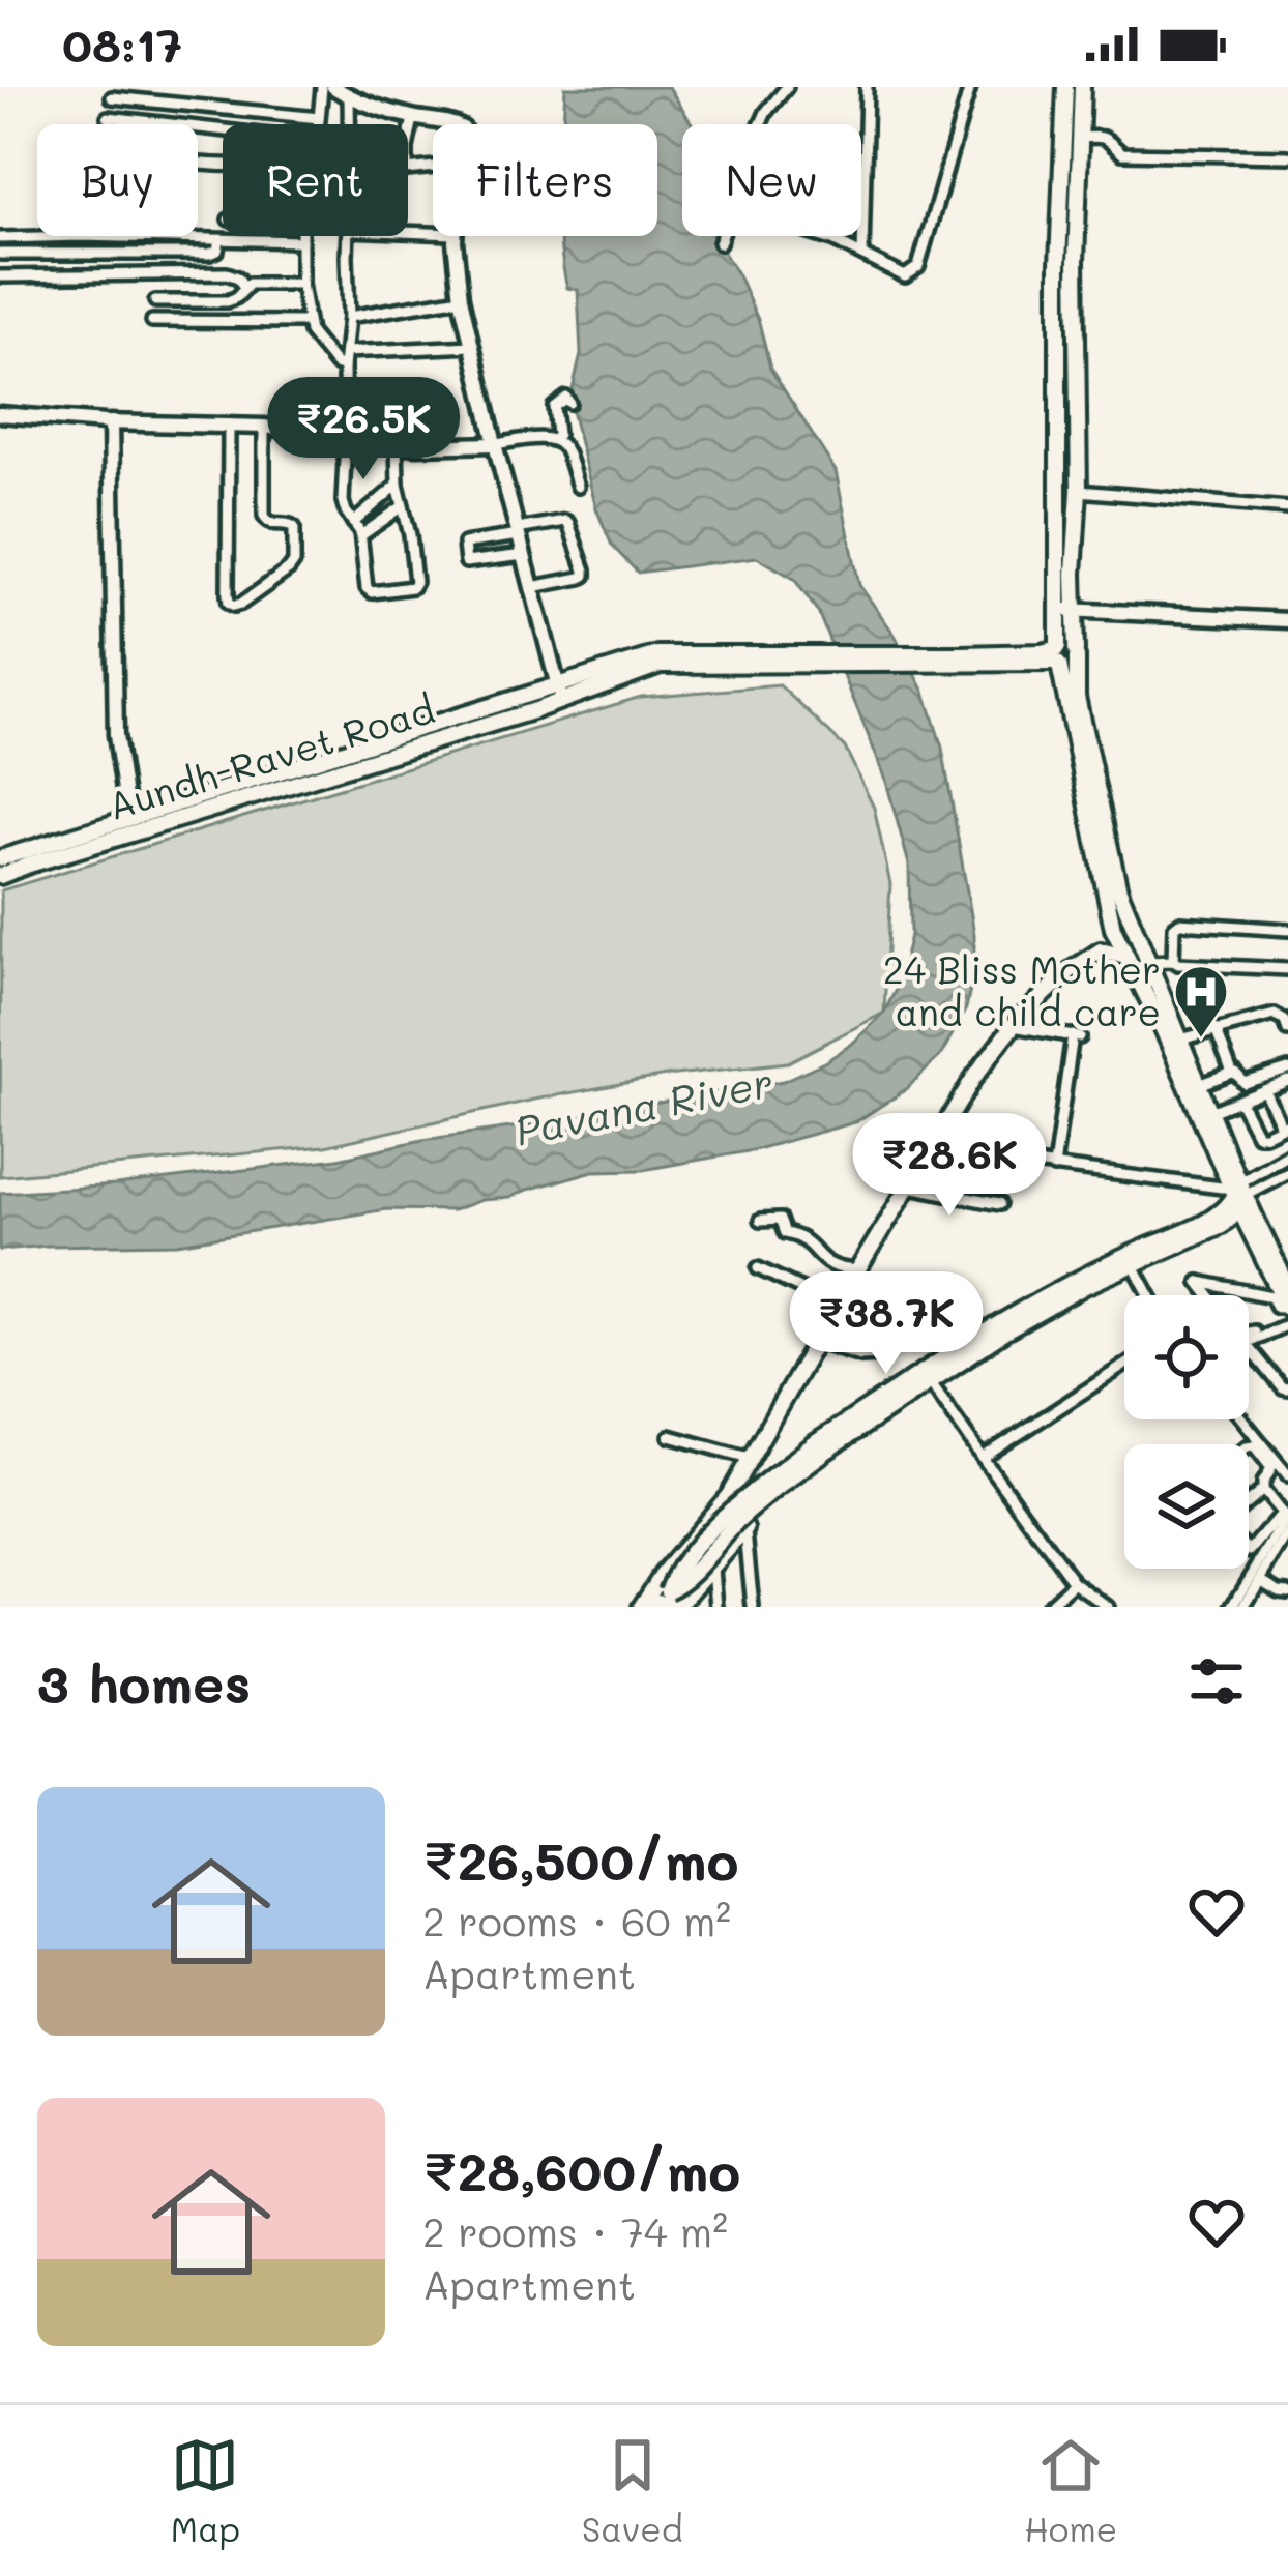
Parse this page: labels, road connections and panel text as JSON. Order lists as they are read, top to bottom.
{
  "streets": {
    "main road": ["Aundh-Ravet Road"]
  },
  "water": ["Pavana River"],
  "places": {
    "hospital": ["24 Bliss Mother and child care"]
  },
  "page": {
    "status": "08:17",
    "chip": [
      "Buy",
      "Rent",
      "Filters",
      "New"
    ],
    "price": ["₹26.5K", "₹28.6K", "₹38.7K"],
    "heading": "3 homes",
    "list": [
      {
        "name": "₹26,500/mo",
        "note": "2 rooms · 60 m² · Apartment"
      },
      {
        "name": "₹28,600/mo",
        "note": "2 rooms · 74 m² · Apartment"
      }
    ],
    "tabs": ["Map", "Saved", "Home"]
  }
}
